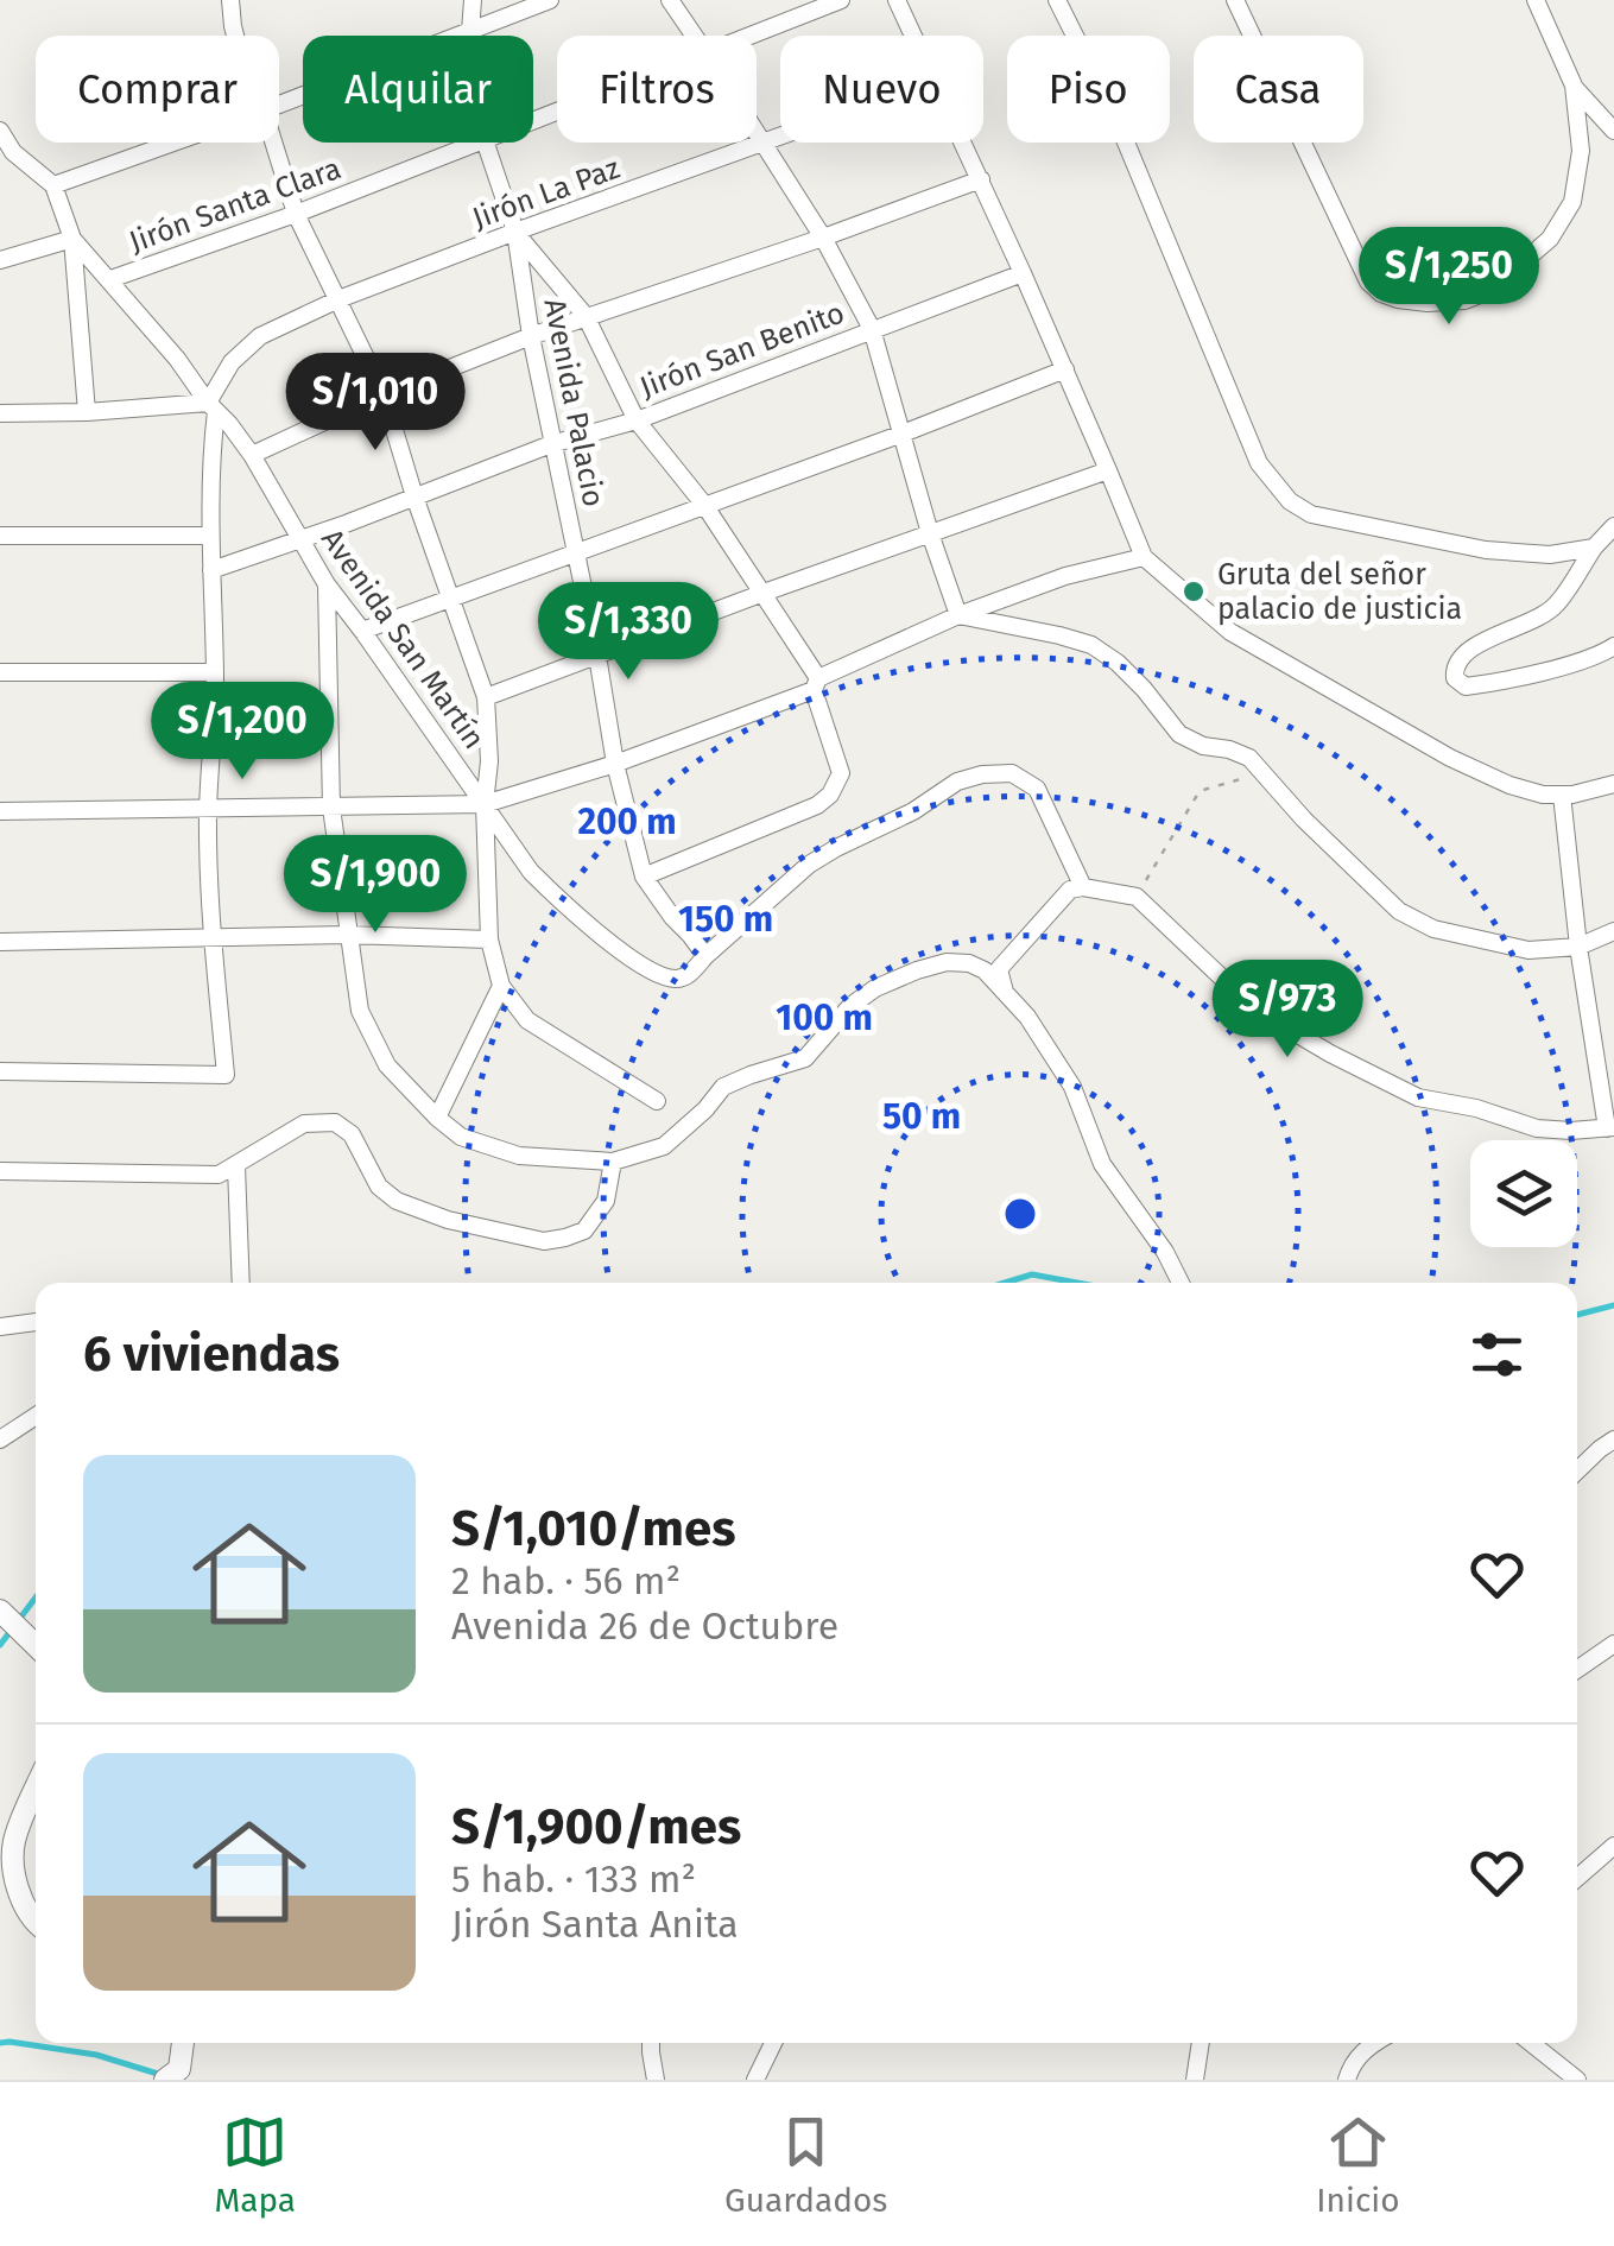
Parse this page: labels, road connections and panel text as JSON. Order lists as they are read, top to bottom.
{
  "streets": {
    "street": [
      "Jirón La Paz",
      "Jirón Santa Clara",
      "Jirón San Benito",
      "Avenida Palacio",
      "Avenida San Martín"
    ]
  },
  "crossings": [
    ["Jirón La Paz", "Avenida Palacio"],
    ["Jirón La Paz", "Avenida San Martín"],
    ["Jirón Santa Clara", "Avenida San Martín"],
    ["Jirón San Benito", "Avenida Palacio"],
    ["Jirón San Benito", "Avenida San Martín"]
  ],
  "places": ["Gruta del señor palacio de justicia"],
  "page": {
    "chip": [
      "Comprar",
      "Alquilar",
      "Filtros",
      "Nuevo",
      "Piso",
      "Casa"
    ],
    "price": [
      "S/1,250",
      "S/1,010",
      "S/1,330",
      "S/1,200",
      "S/1,900",
      "S/973"
    ],
    "heading": "6 viviendas",
    "list": [
      {
        "name": "S/1,010/mes",
        "note": "2 hab. · 56 m² · Avenida 26 de Octubre"
      },
      {
        "name": "S/1,900/mes",
        "note": "5 hab. · 133 m² · Jirón Santa Anita"
      }
    ],
    "tabs": ["Mapa", "Guardados", "Inicio"]
  },
  "rings": [
    "200 m",
    "150 m",
    "100 m",
    "50 m"
  ]
}
